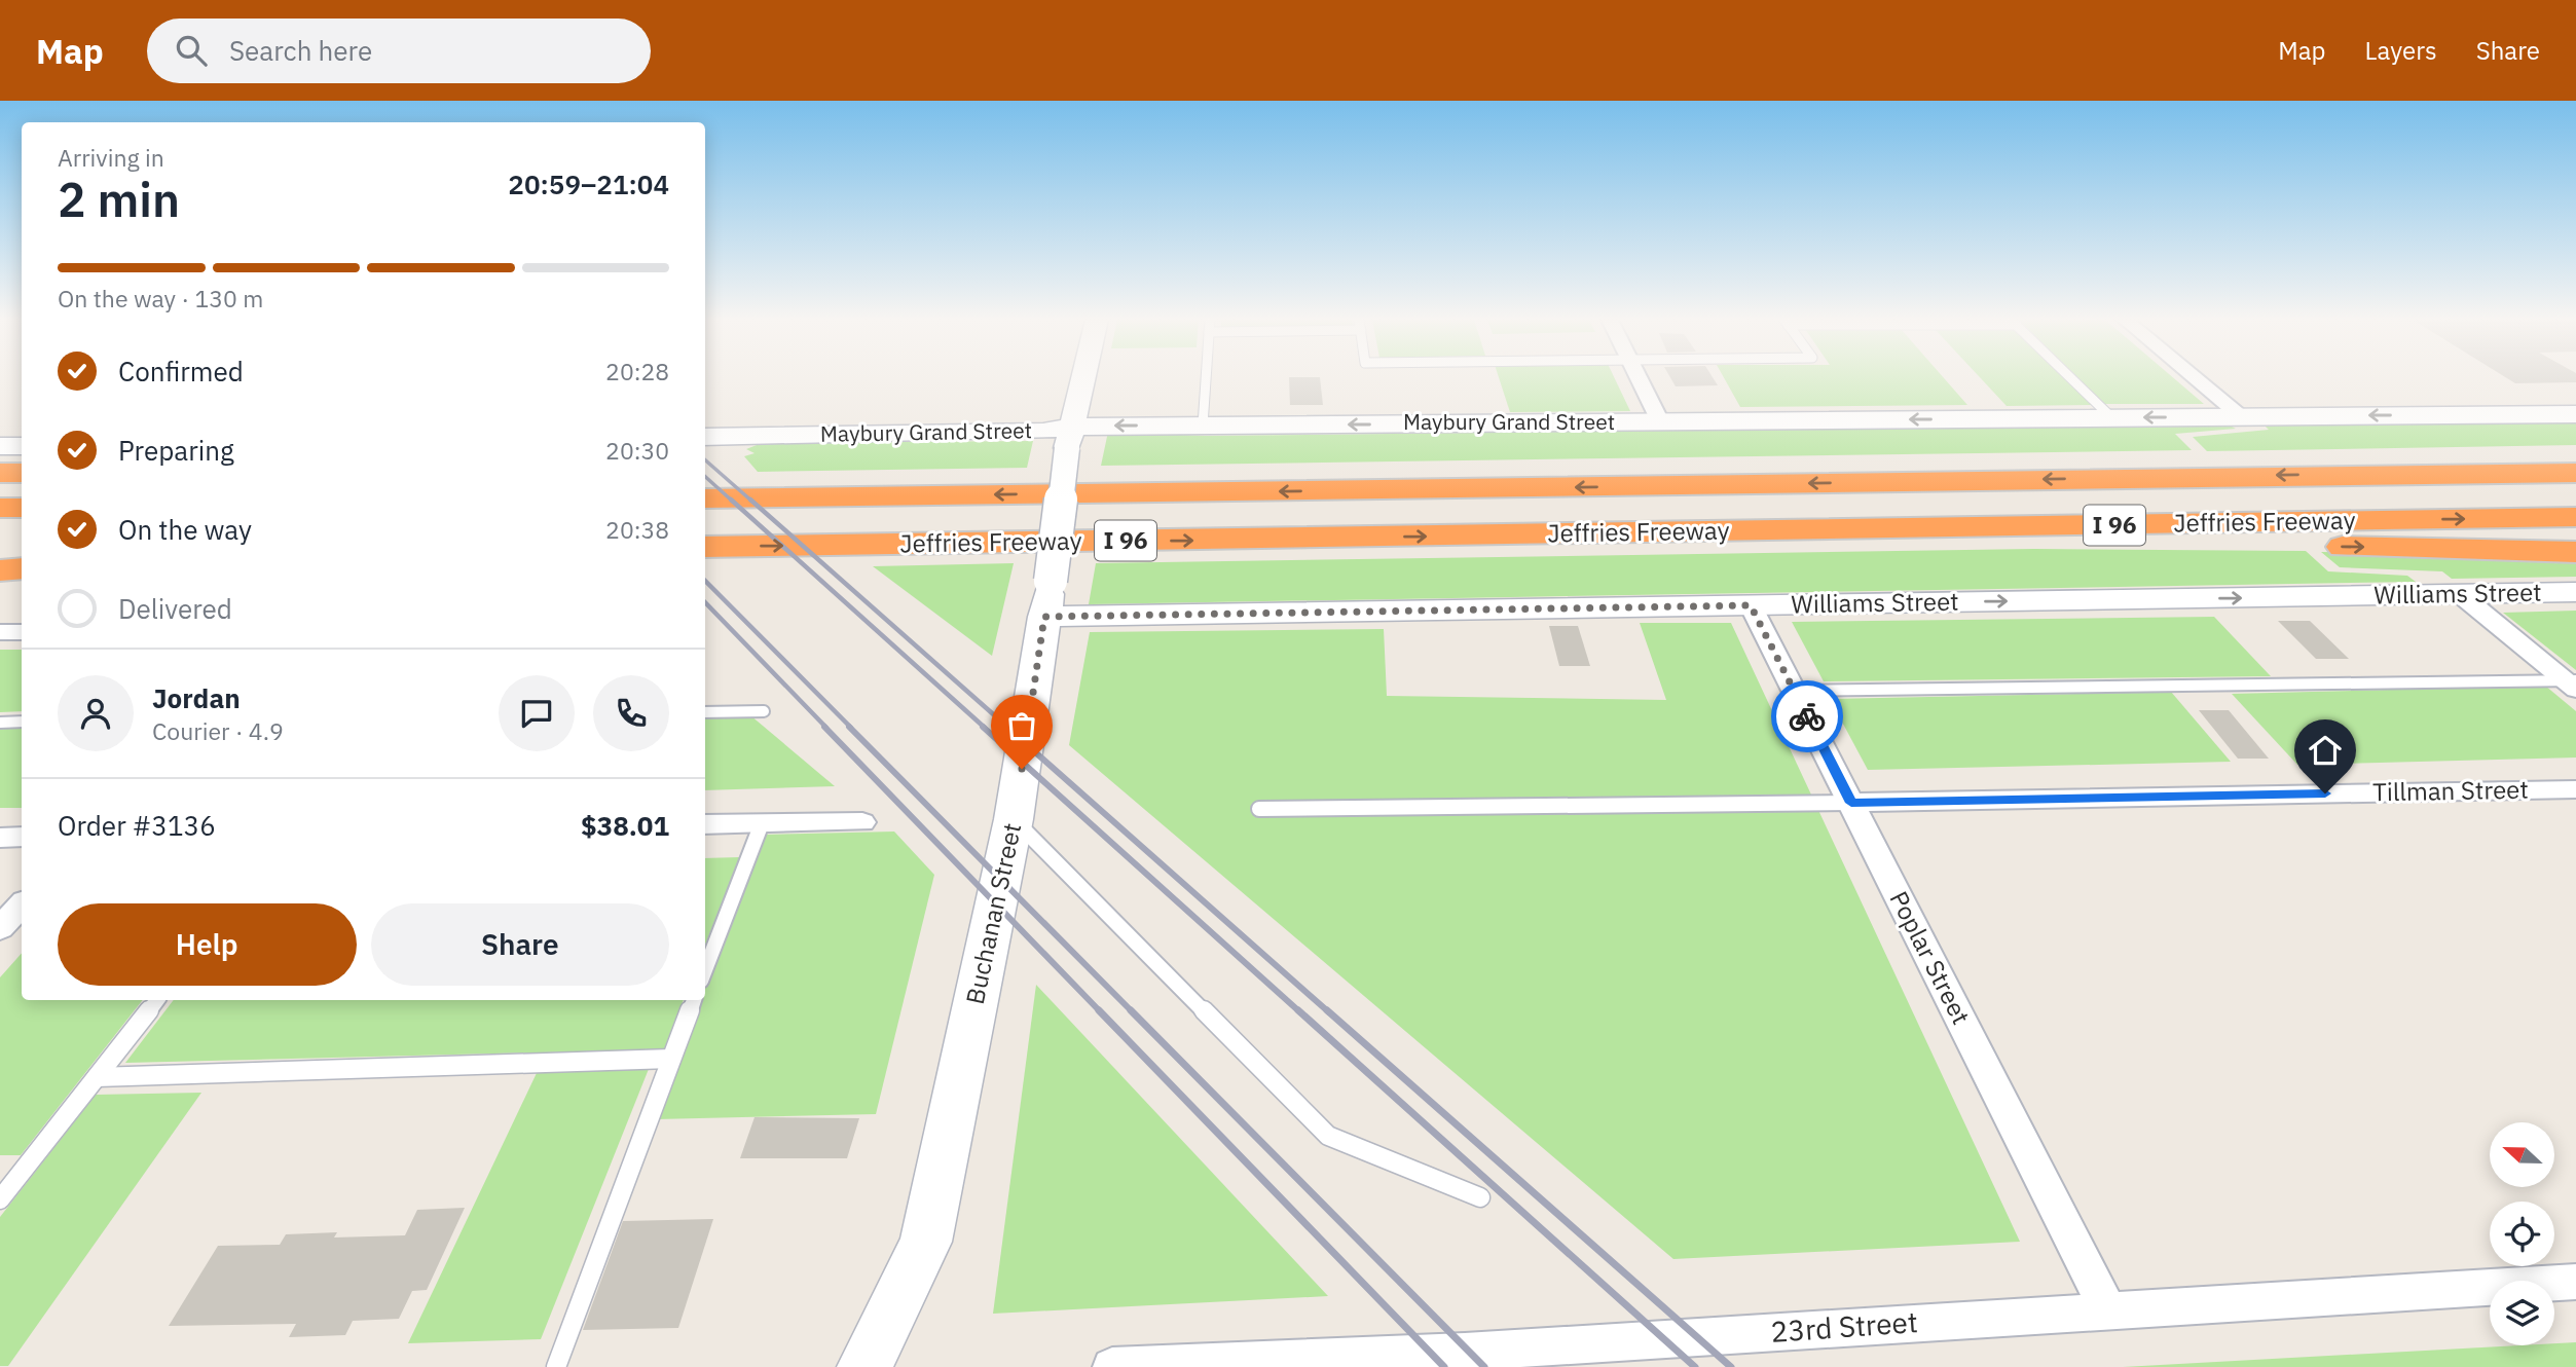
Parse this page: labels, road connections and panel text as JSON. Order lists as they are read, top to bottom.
{
  "streets": {
    "highway": ["Jeffries Freeway", "I 96"],
    "street": [
      "Maybury Grand Street",
      "Williams Street",
      "Tillman Street",
      "Buchanan Street",
      "Poplar Street",
      "23rd Street"
    ]
  },
  "crossings": [
    ["Maybury Grand Street", "Buchanan Street"],
    ["Williams Street", "Buchanan Street"],
    ["Williams Street", "Poplar Street"],
    ["Tillman Street", "Poplar Street"],
    ["Poplar Street", "23rd Street"]
  ],
  "one_way": ["Maybury Grand Street", "Williams Street"],
  "north": "left",
  "page": {
    "header": "Map",
    "search": "Search here",
    "nav": ["Map", "Layers", "Share"],
    "heading": ["2 min", "Arriving in", "20:59–21:04"],
    "panel": [
      "Jordan",
      "Courier · 4.9",
      "Order #3136",
      "$38.01"
    ],
    "bar": "On the way · 130 m",
    "list": [
      ["Confirmed", "20:28"],
      ["Preparing", "20:30"],
      ["On the way", "20:38"],
      "Delivered"
    ],
    "buttons": ["Help", "Share"]
  }
}
